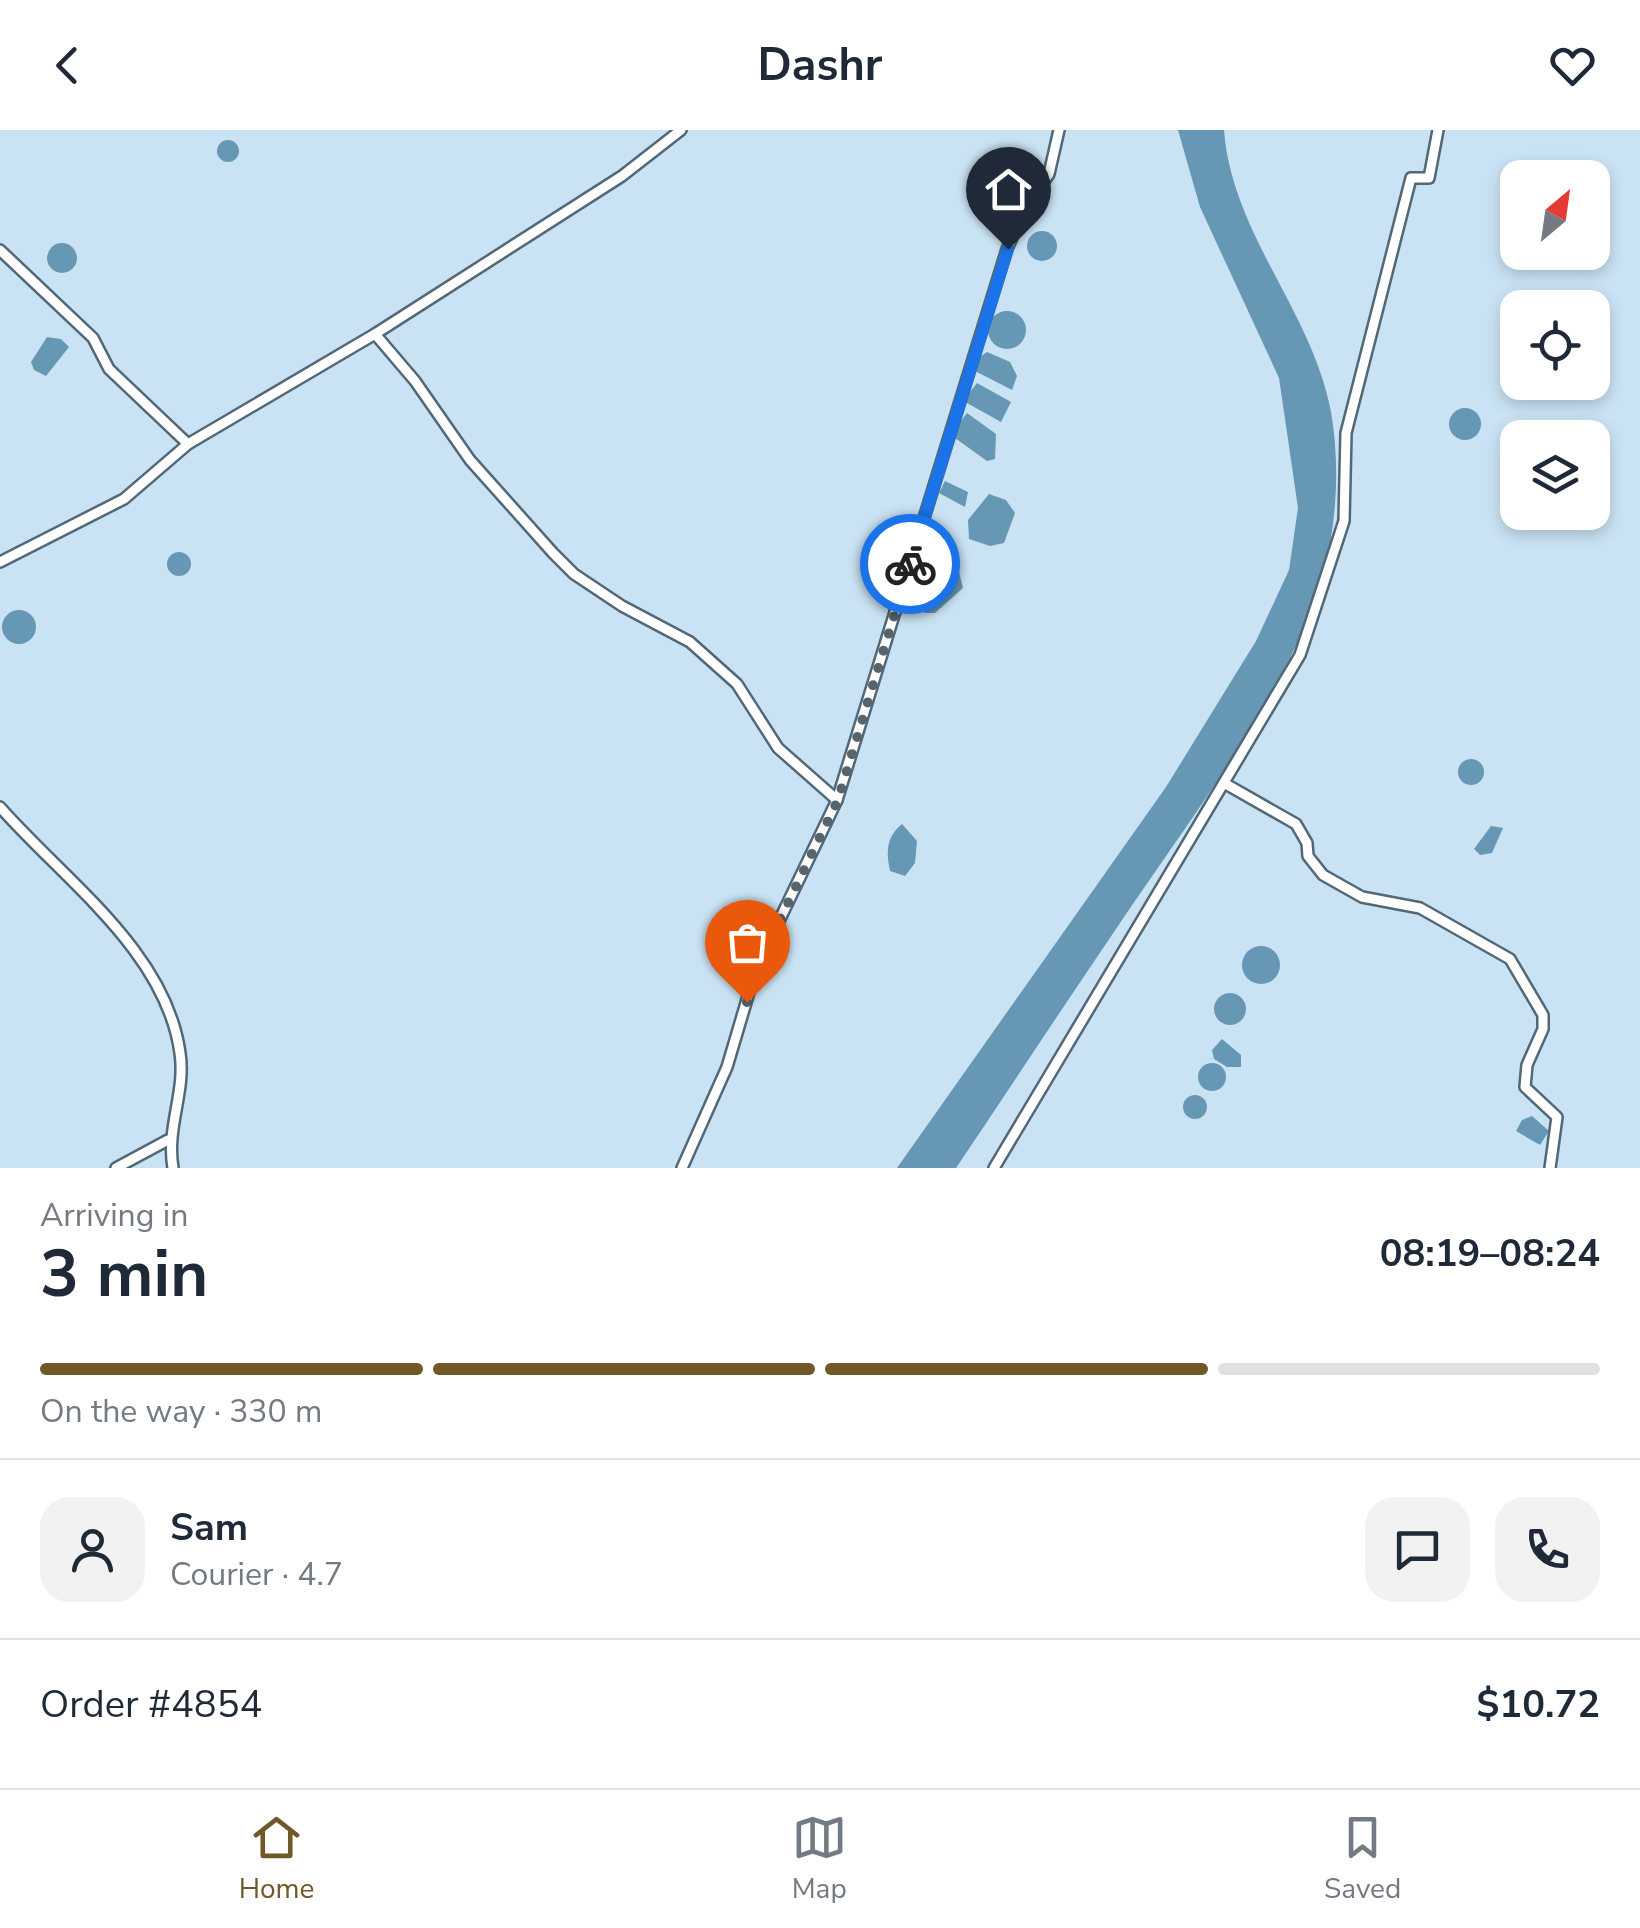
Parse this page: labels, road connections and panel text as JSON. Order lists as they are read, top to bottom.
{
  "north": "top right",
  "page": {
    "header": "Dashr",
    "heading": ["3 min", "Arriving in", "08:19–08:24"],
    "panel": [
      "Sam",
      "Courier · 4.7",
      "Order #4854",
      "$10.72"
    ],
    "bar": "On the way · 330 m",
    "tabs": ["Home", "Map", "Saved"]
  }
}
